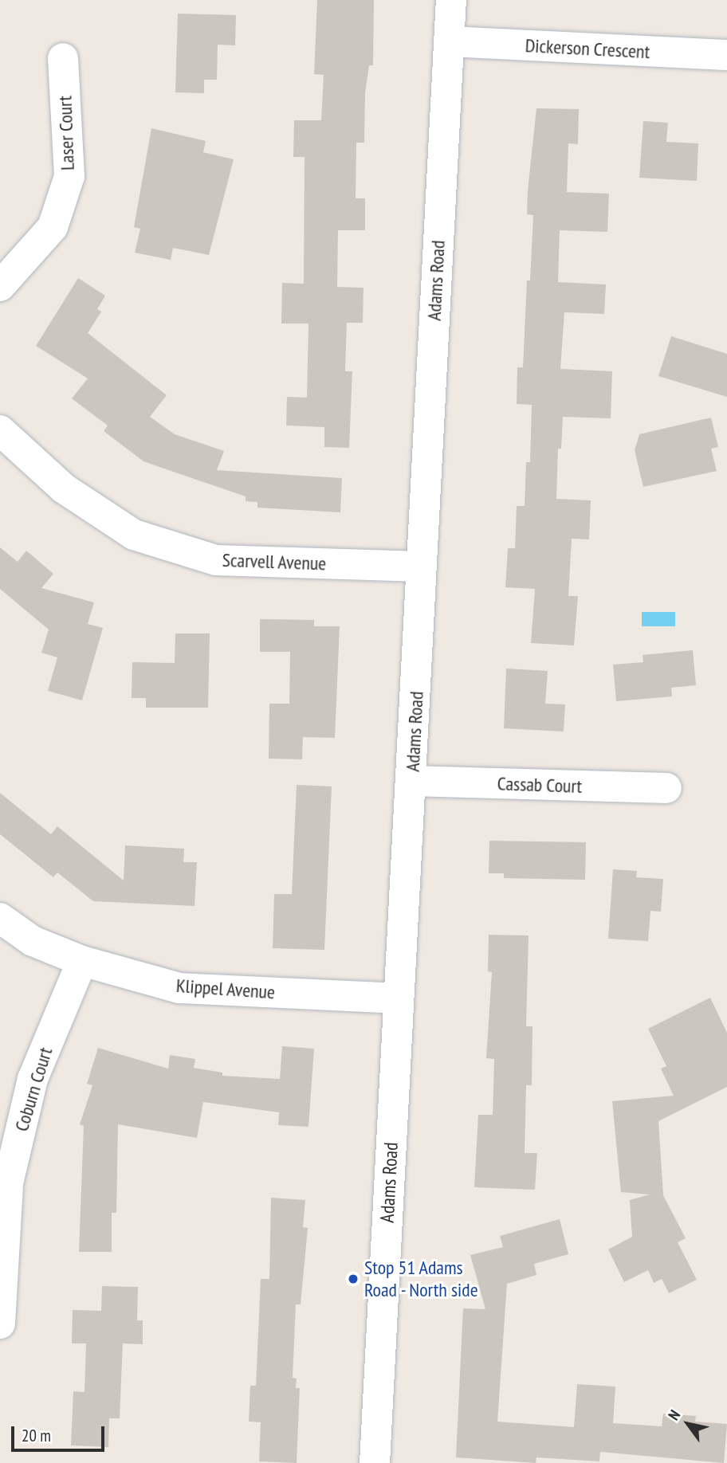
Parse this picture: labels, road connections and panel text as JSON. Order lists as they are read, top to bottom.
{
  "streets": {
    "street": [
      "Dickerson Crescent",
      "Laser Court",
      "Adams Road",
      "Scarvell Avenue",
      "Cassab Court",
      "Klippel Avenue",
      "Coburn Court"
    ]
  },
  "crossings": [
    ["Dickerson Crescent", "Adams Road"],
    ["Adams Road", "Scarvell Avenue"],
    ["Adams Road", "Cassab Court"],
    ["Adams Road", "Klippel Avenue"],
    ["Klippel Avenue", "Coburn Court"]
  ],
  "places": ["Stop 51 Adams Road - North side"],
  "scale_bar": "20 m",
  "north": "top left"
}
